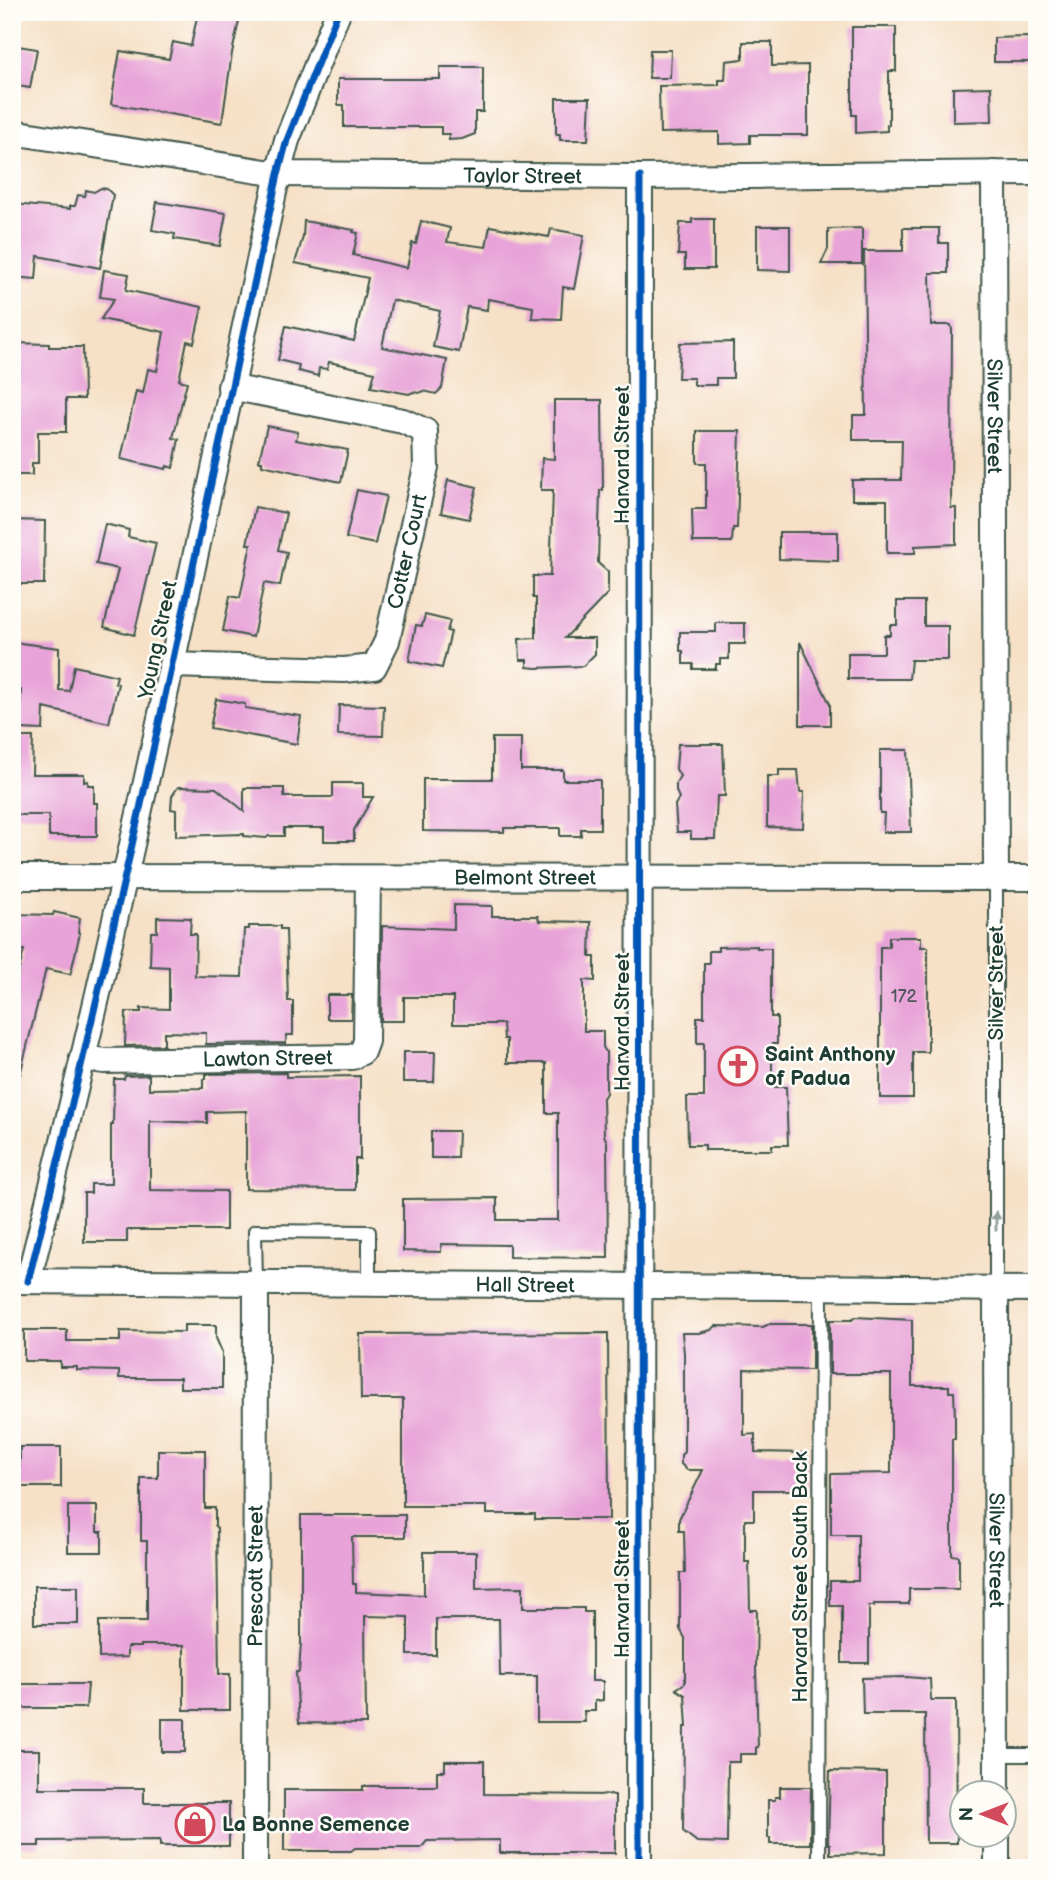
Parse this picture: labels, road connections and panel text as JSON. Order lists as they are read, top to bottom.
{
  "streets": {
    "street": [
      "Taylor Street",
      "Silver Street",
      "Harvard Street",
      "Cotter Court",
      "Young Street",
      "Belmont Street",
      "Lawton Street",
      "Hall Street",
      "Prescott Street"
    ],
    "lane": ["Harvard Street South Back"]
  },
  "crossings": [
    ["Taylor Street", "Silver Street"],
    ["Taylor Street", "Harvard Street"],
    ["Taylor Street", "Young Street"],
    ["Silver Street", "Belmont Street"],
    ["Silver Street", "Hall Street"],
    ["Harvard Street", "Belmont Street"],
    ["Harvard Street", "Hall Street"],
    ["Cotter Court", "Young Street"],
    ["Young Street", "Belmont Street"],
    ["Young Street", "Lawton Street"],
    ["Young Street", "Hall Street"],
    ["Belmont Street", "Lawton Street"],
    ["Hall Street", "Prescott Street"],
    ["Hall Street", "Harvard Street South Back"]
  ],
  "places": {
    "church": ["Saint Anthony of Padua"],
    "shop": ["La Bonne Semence"]
  },
  "house_numbers": ["172"],
  "north": "left"
}
